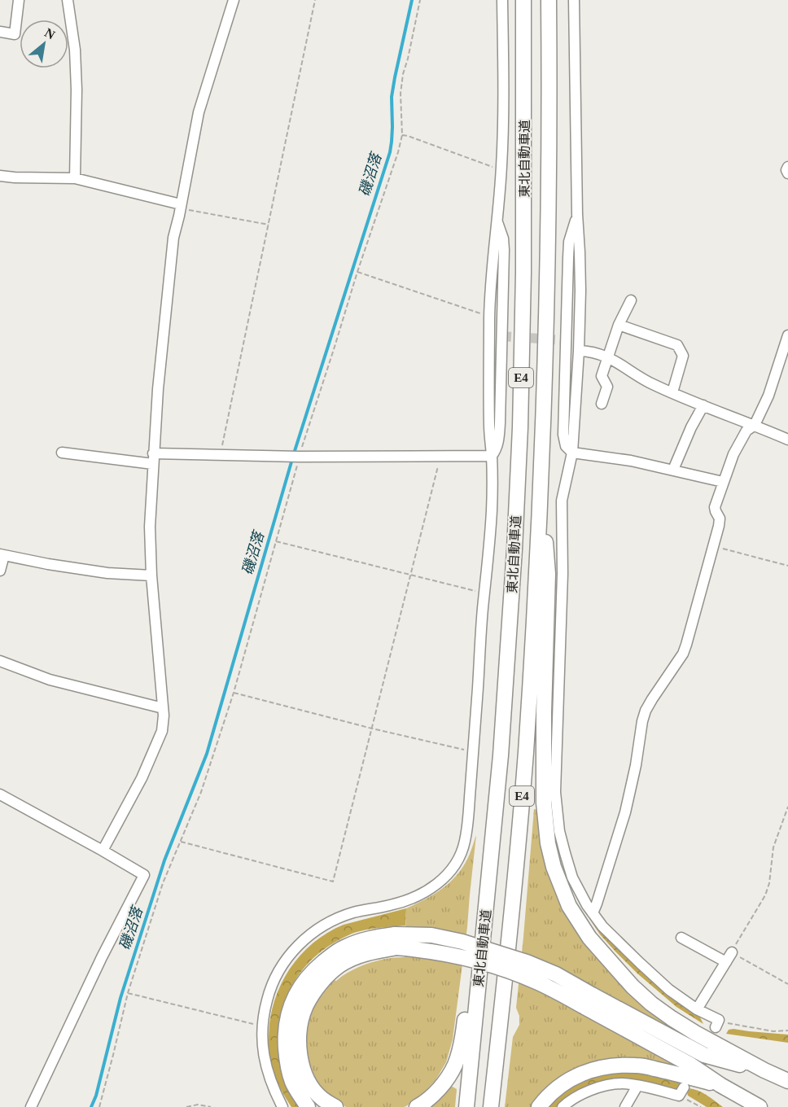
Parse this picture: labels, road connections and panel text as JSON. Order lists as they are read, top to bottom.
{
  "streets": {
    "highway": ["東北自動車道", "E4"]
  },
  "water": ["磯沼落"],
  "north": "top right"
}
